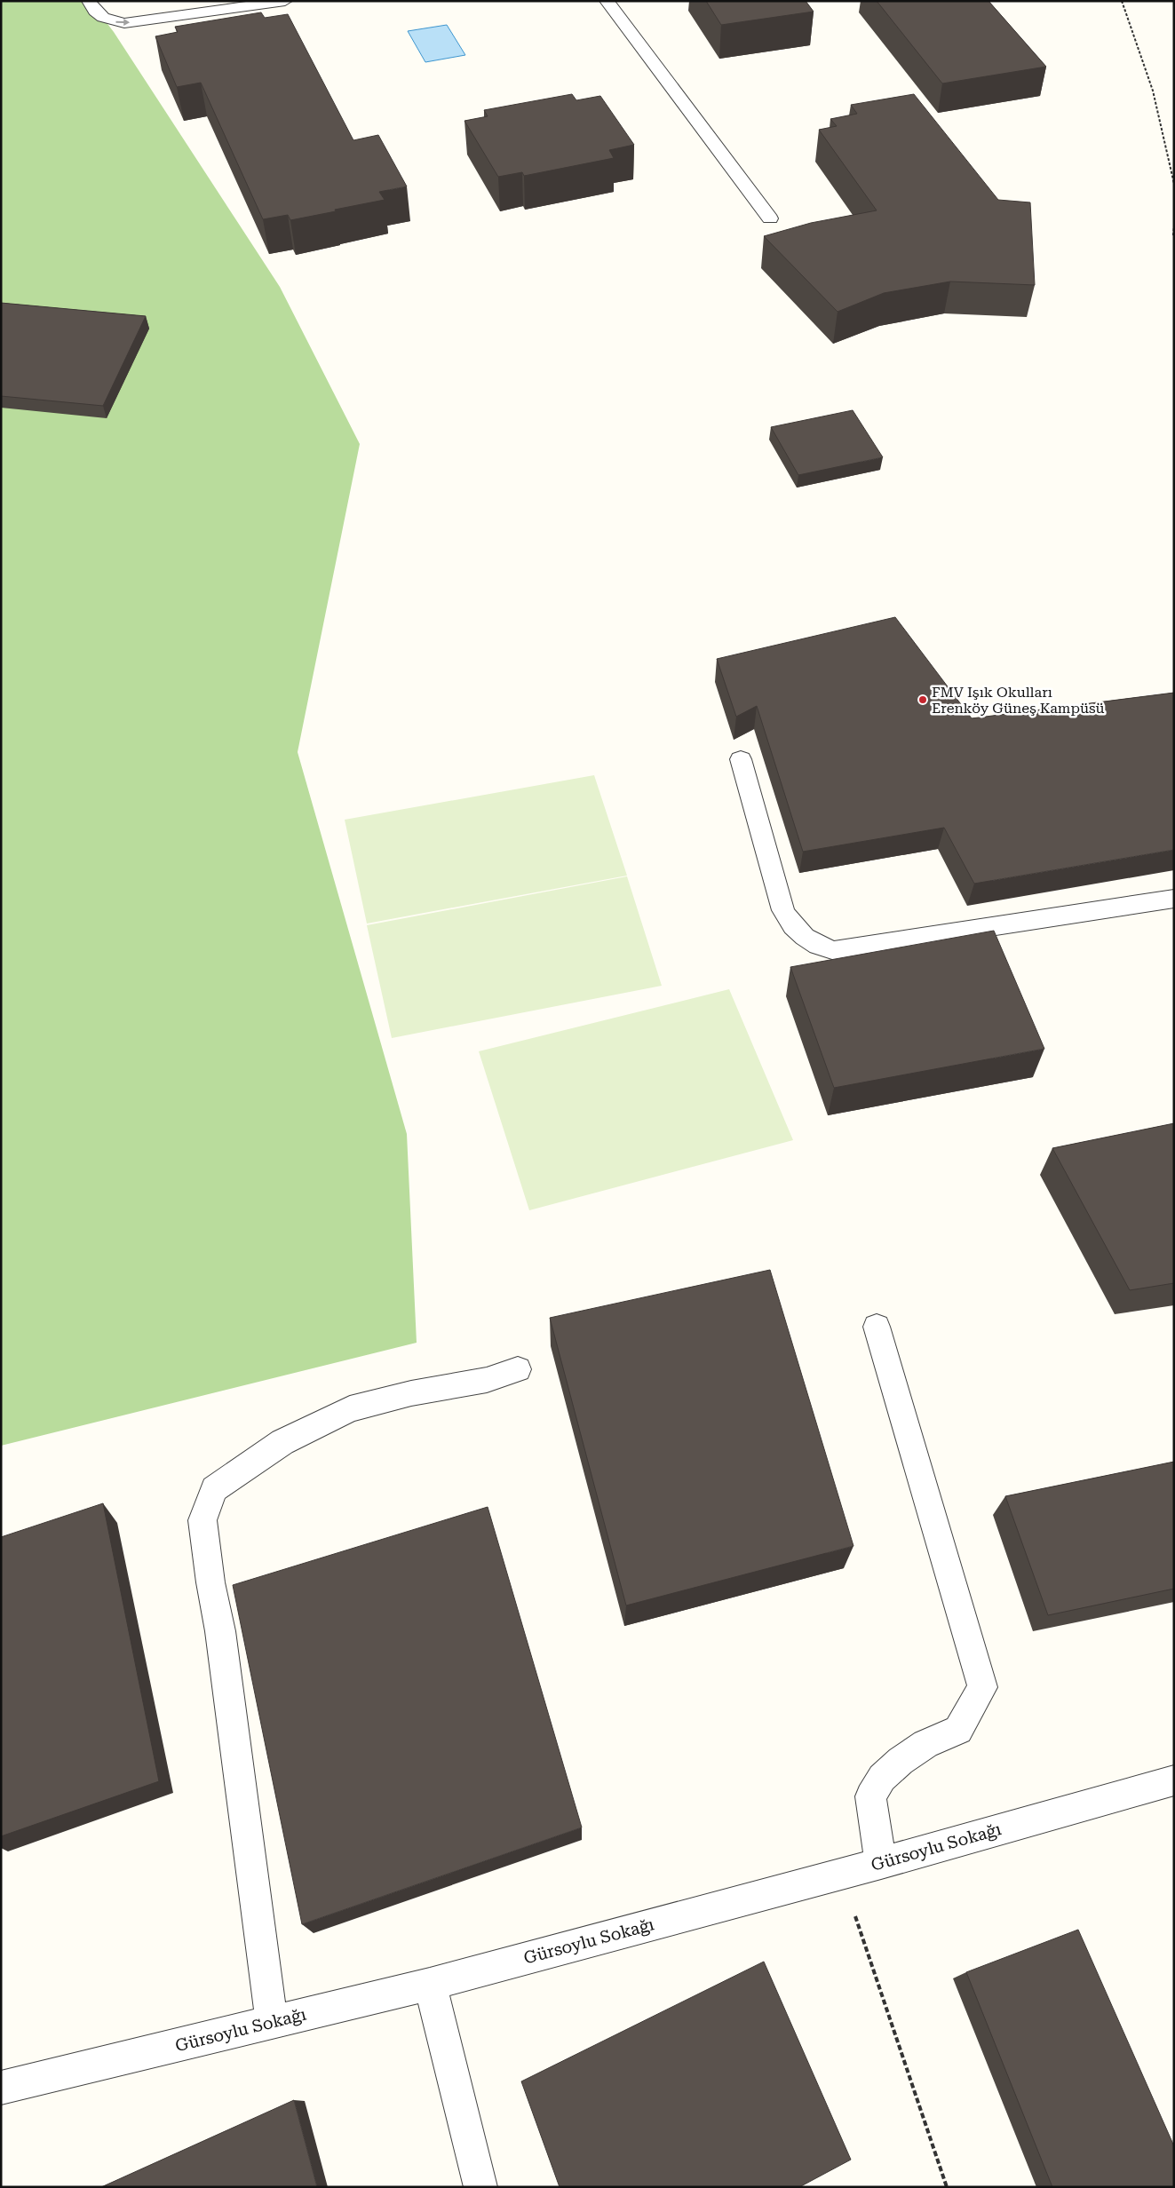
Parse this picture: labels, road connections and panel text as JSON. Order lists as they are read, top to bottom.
{
  "streets": {
    "street": ["Gürsoylu Sokağı"]
  },
  "places": ["FMV Işık Okulları Erenköy Güneş Kampüsü"]
}
